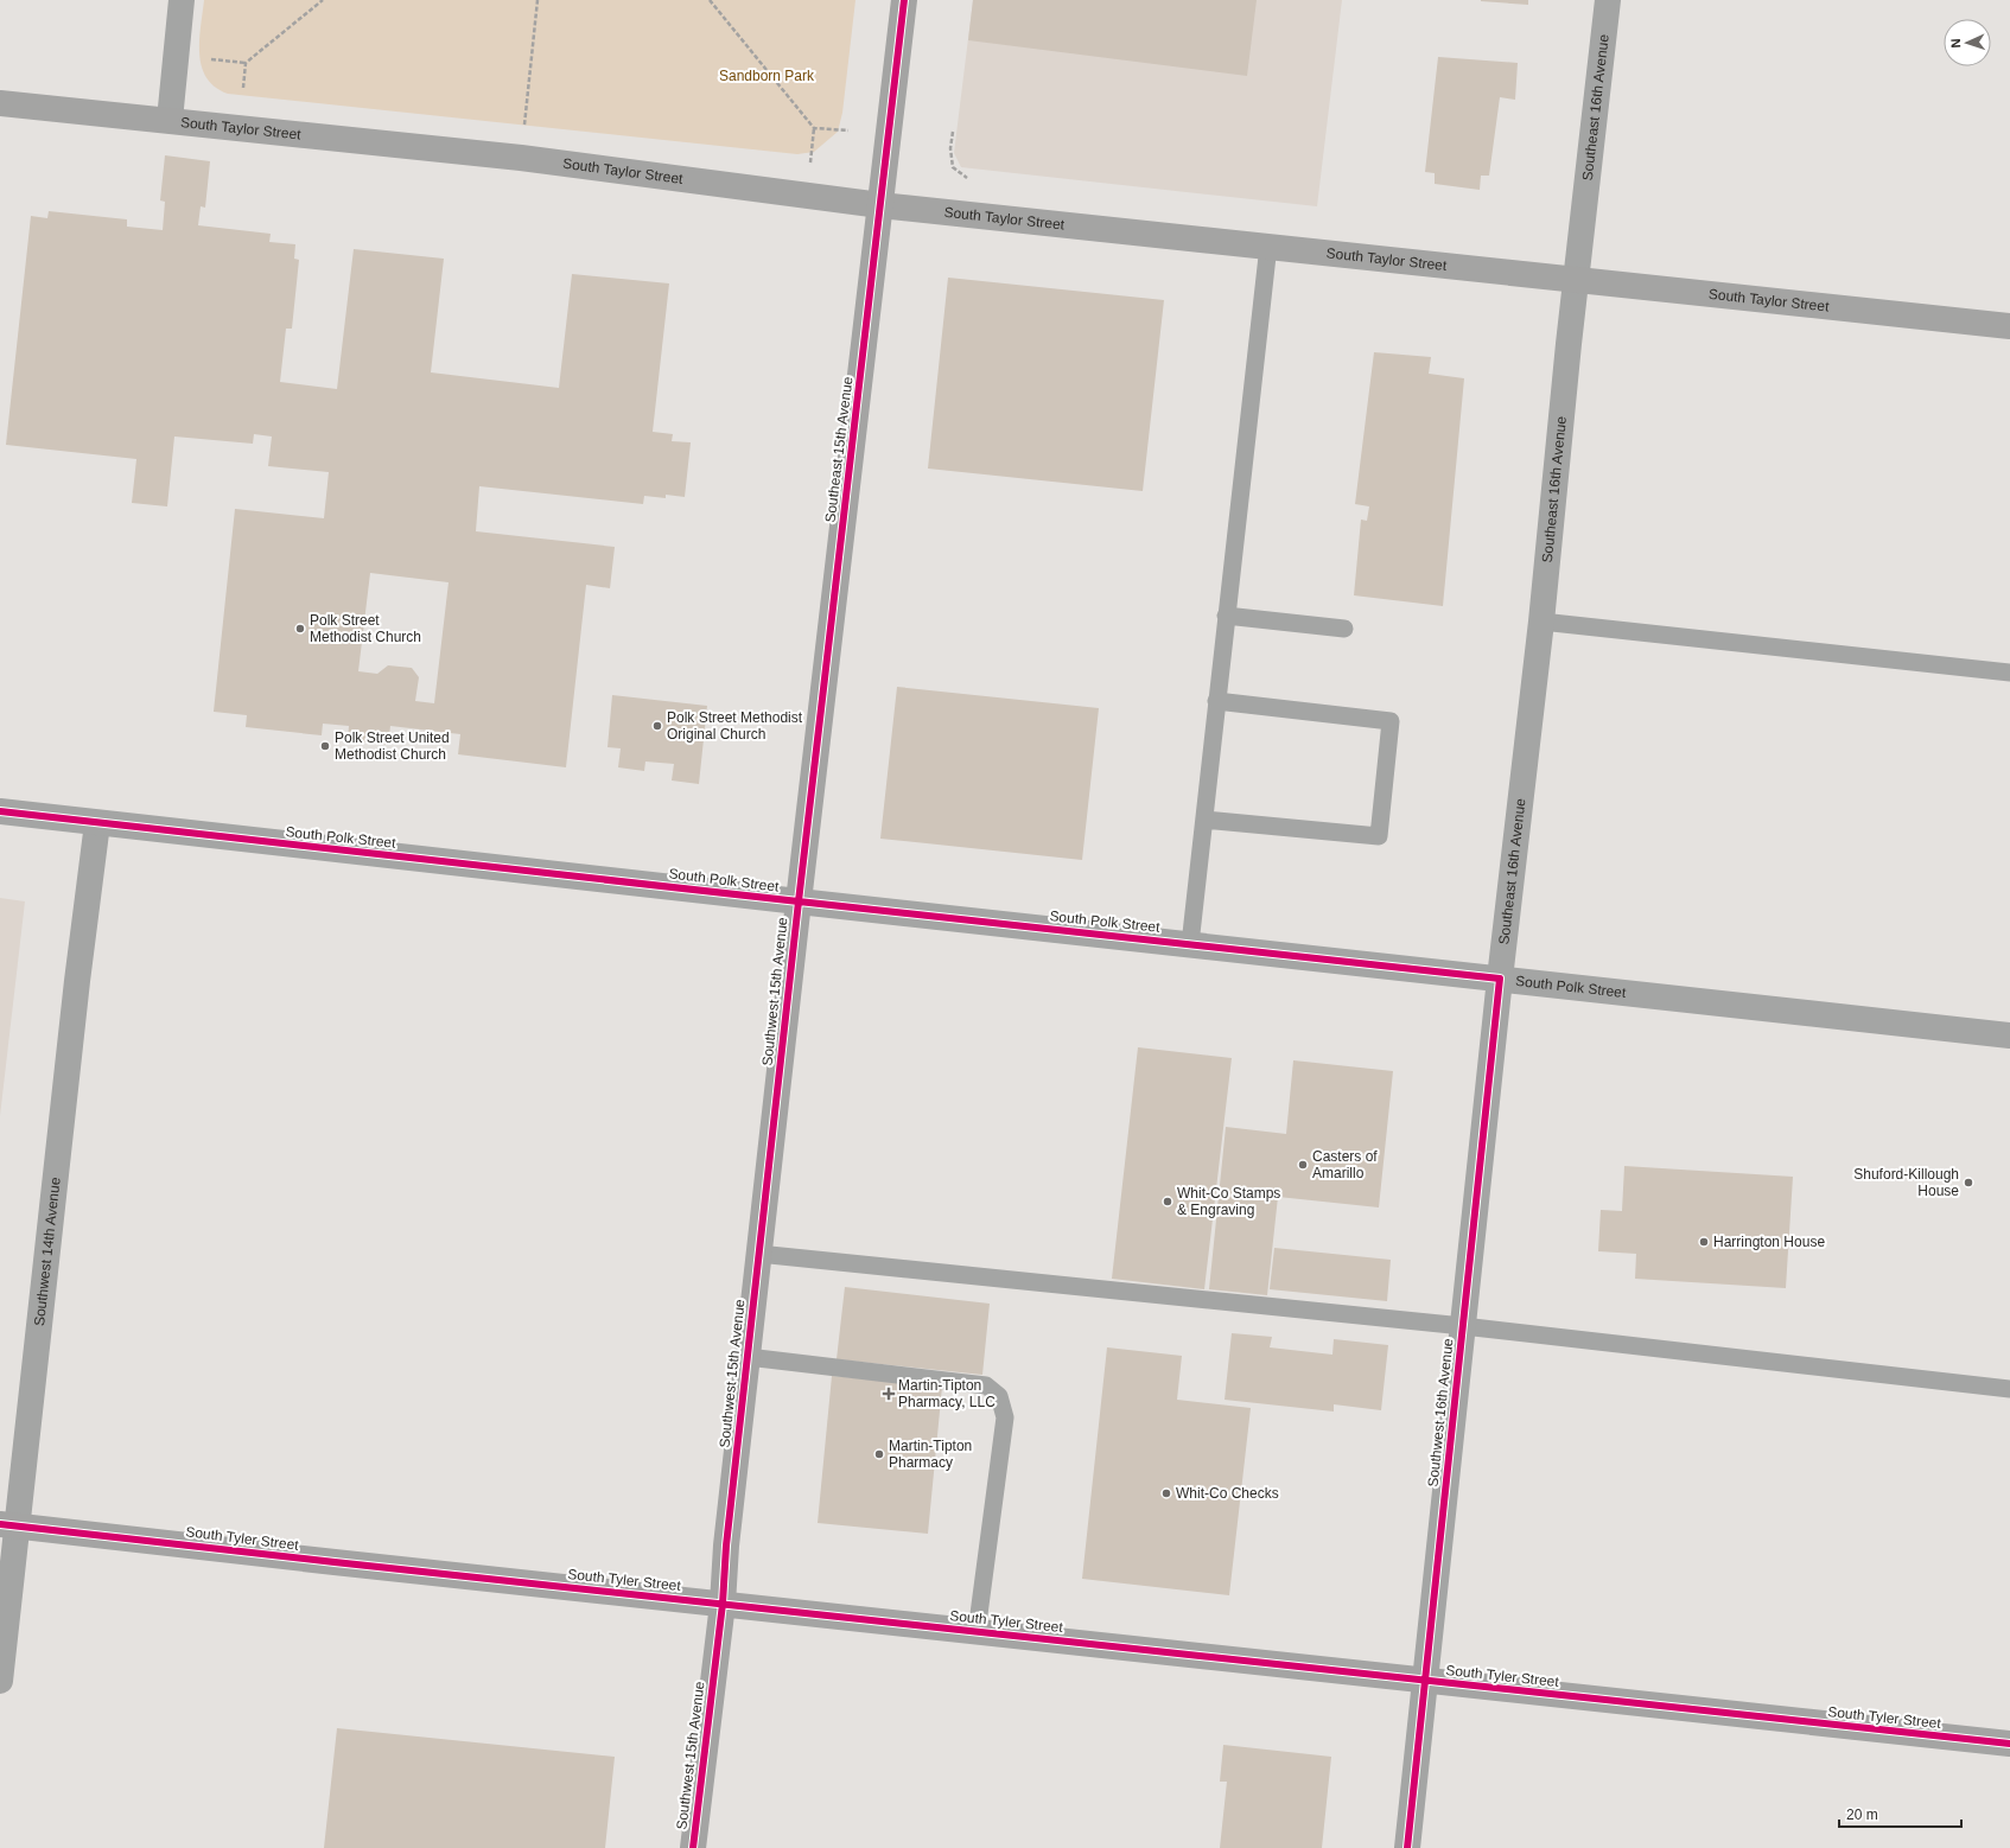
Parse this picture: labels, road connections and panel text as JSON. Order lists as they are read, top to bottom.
{
  "streets": {
    "main road": [
      "South Taylor Street",
      "Southeast 15th Avenue",
      "Southwest 15th Avenue",
      "South Tyler Street"
    ],
    "street": [
      "Southeast 16th Avenue",
      "South Polk Street",
      "Southwest 14th Avenue",
      "Southwest 16th Avenue"
    ]
  },
  "crossings": [
    ["Southeast 16th Avenue", "South Taylor Street"],
    ["Southeast 16th Avenue", "South Polk Street"],
    ["Southeast 16th Avenue", "Southwest 16th Avenue"],
    ["South Taylor Street", "Southeast 15th Avenue"],
    ["Southeast 15th Avenue", "South Polk Street"],
    ["Southeast 15th Avenue", "Southwest 15th Avenue"],
    ["South Polk Street", "Southwest 15th Avenue"],
    ["South Polk Street", "Southwest 14th Avenue"],
    ["South Polk Street", "Southwest 16th Avenue"],
    ["Southwest 15th Avenue", "South Tyler Street"],
    ["Southwest 14th Avenue", "South Tyler Street"],
    ["Southwest 16th Avenue", "South Tyler Street"]
  ],
  "parks": ["Sandborn Park"],
  "places": {
    "other": [
      "Polk Street Methodist Church",
      "Polk Street Methodist Original Church",
      "Polk Street United Methodist Church",
      "Casters of Amarillo",
      "Shuford-Killough House",
      "Whit-Co Stamps & Engraving",
      "Harrington House",
      "Martin-Tipton Pharmacy",
      "Whit-Co Checks"
    ],
    "health": ["Martin-Tipton Pharmacy, LLC"]
  },
  "scale_bar": "20 m",
  "north": "left"
}
